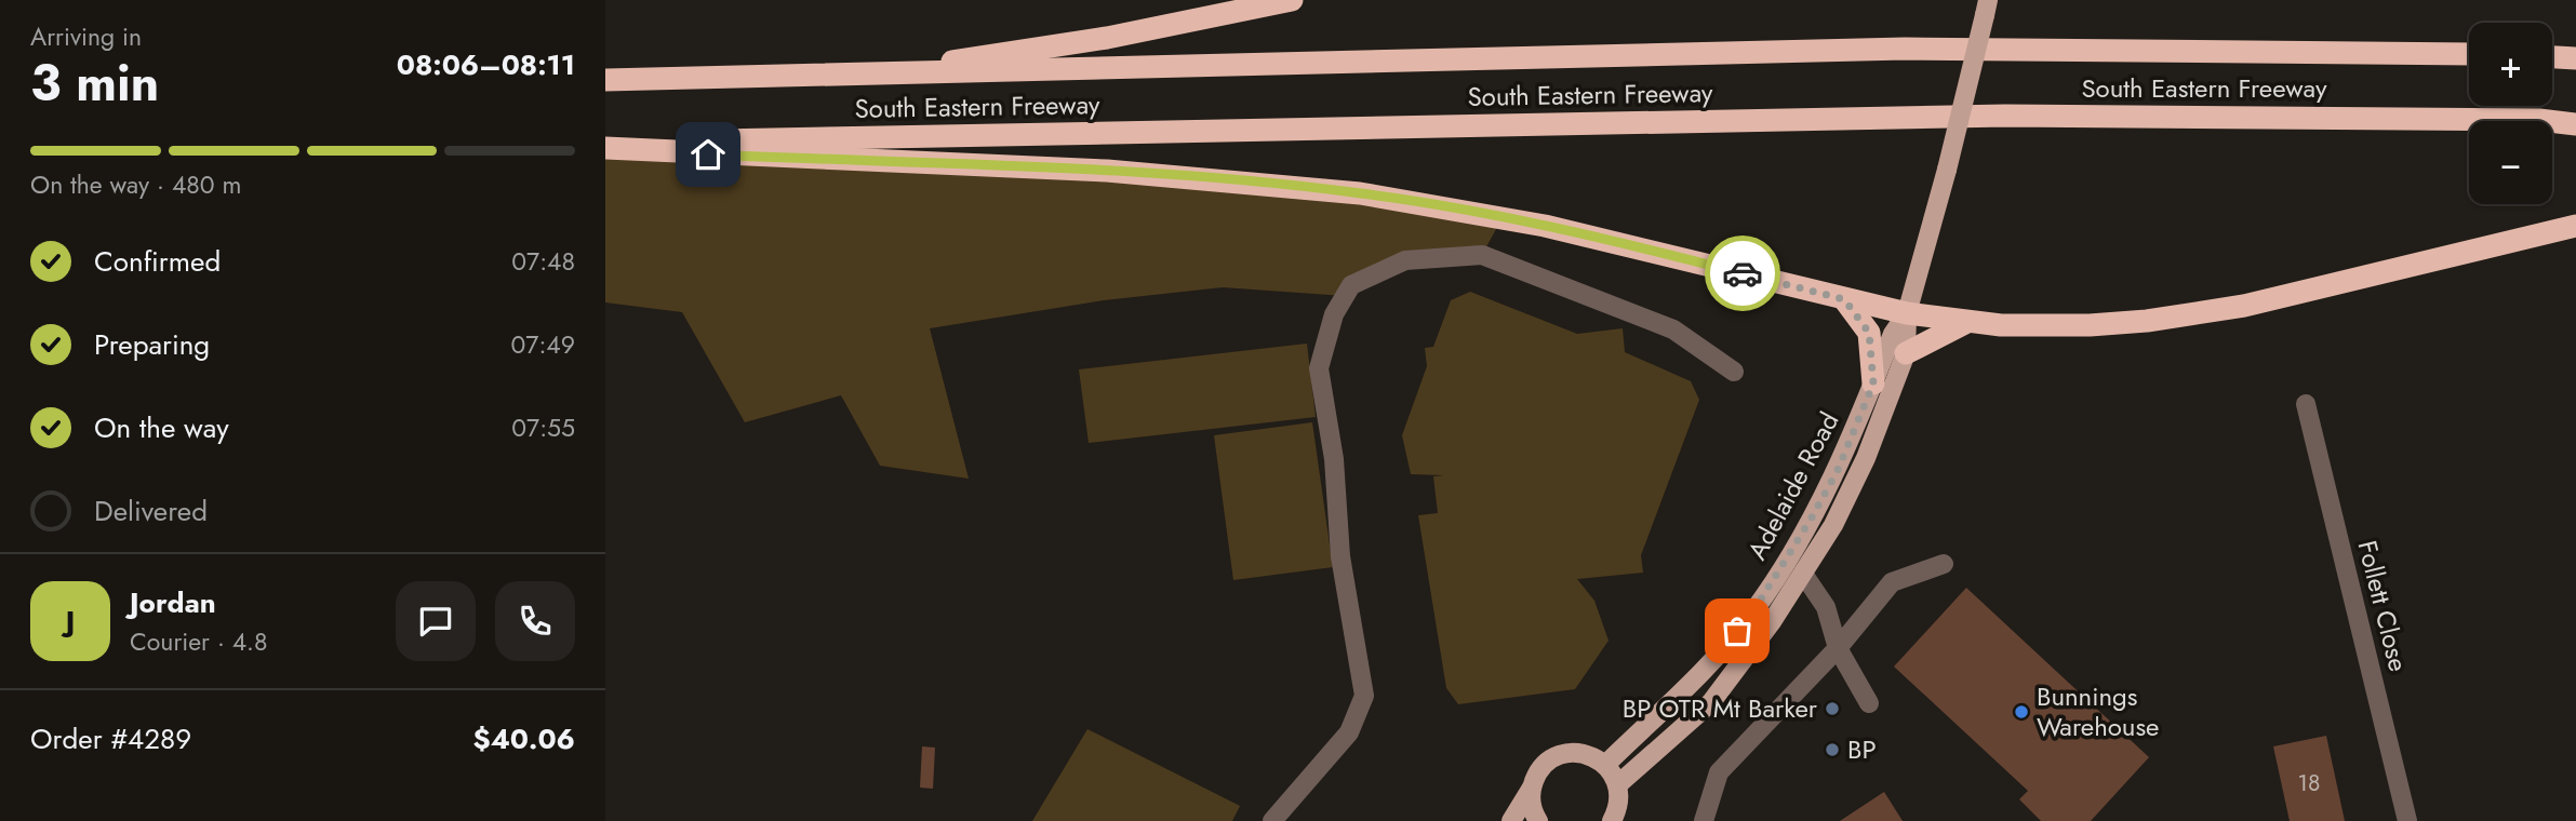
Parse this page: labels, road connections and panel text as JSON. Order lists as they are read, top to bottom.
{
  "streets": {
    "highway": ["South Eastern Freeway"],
    "main road": ["Adelaide Road"],
    "street": ["Follett Close"]
  },
  "places": ["BP OTR Mt Barker", "Bunnings Warehouse", "BP"],
  "house_numbers": ["18"],
  "page": {
    "heading": ["3 min", "Arriving in", "08:06–08:11"],
    "panel": [
      "Jordan",
      "Courier · 4.8",
      "Order #4289",
      "$40.06"
    ],
    "map_buttons": ["+", "−"],
    "bar": "On the way · 480 m",
    "list": [
      ["Confirmed", "07:48"],
      ["Preparing", "07:49"],
      ["On the way", "07:55"],
      "Delivered"
    ],
    "round": "J"
  }
}
